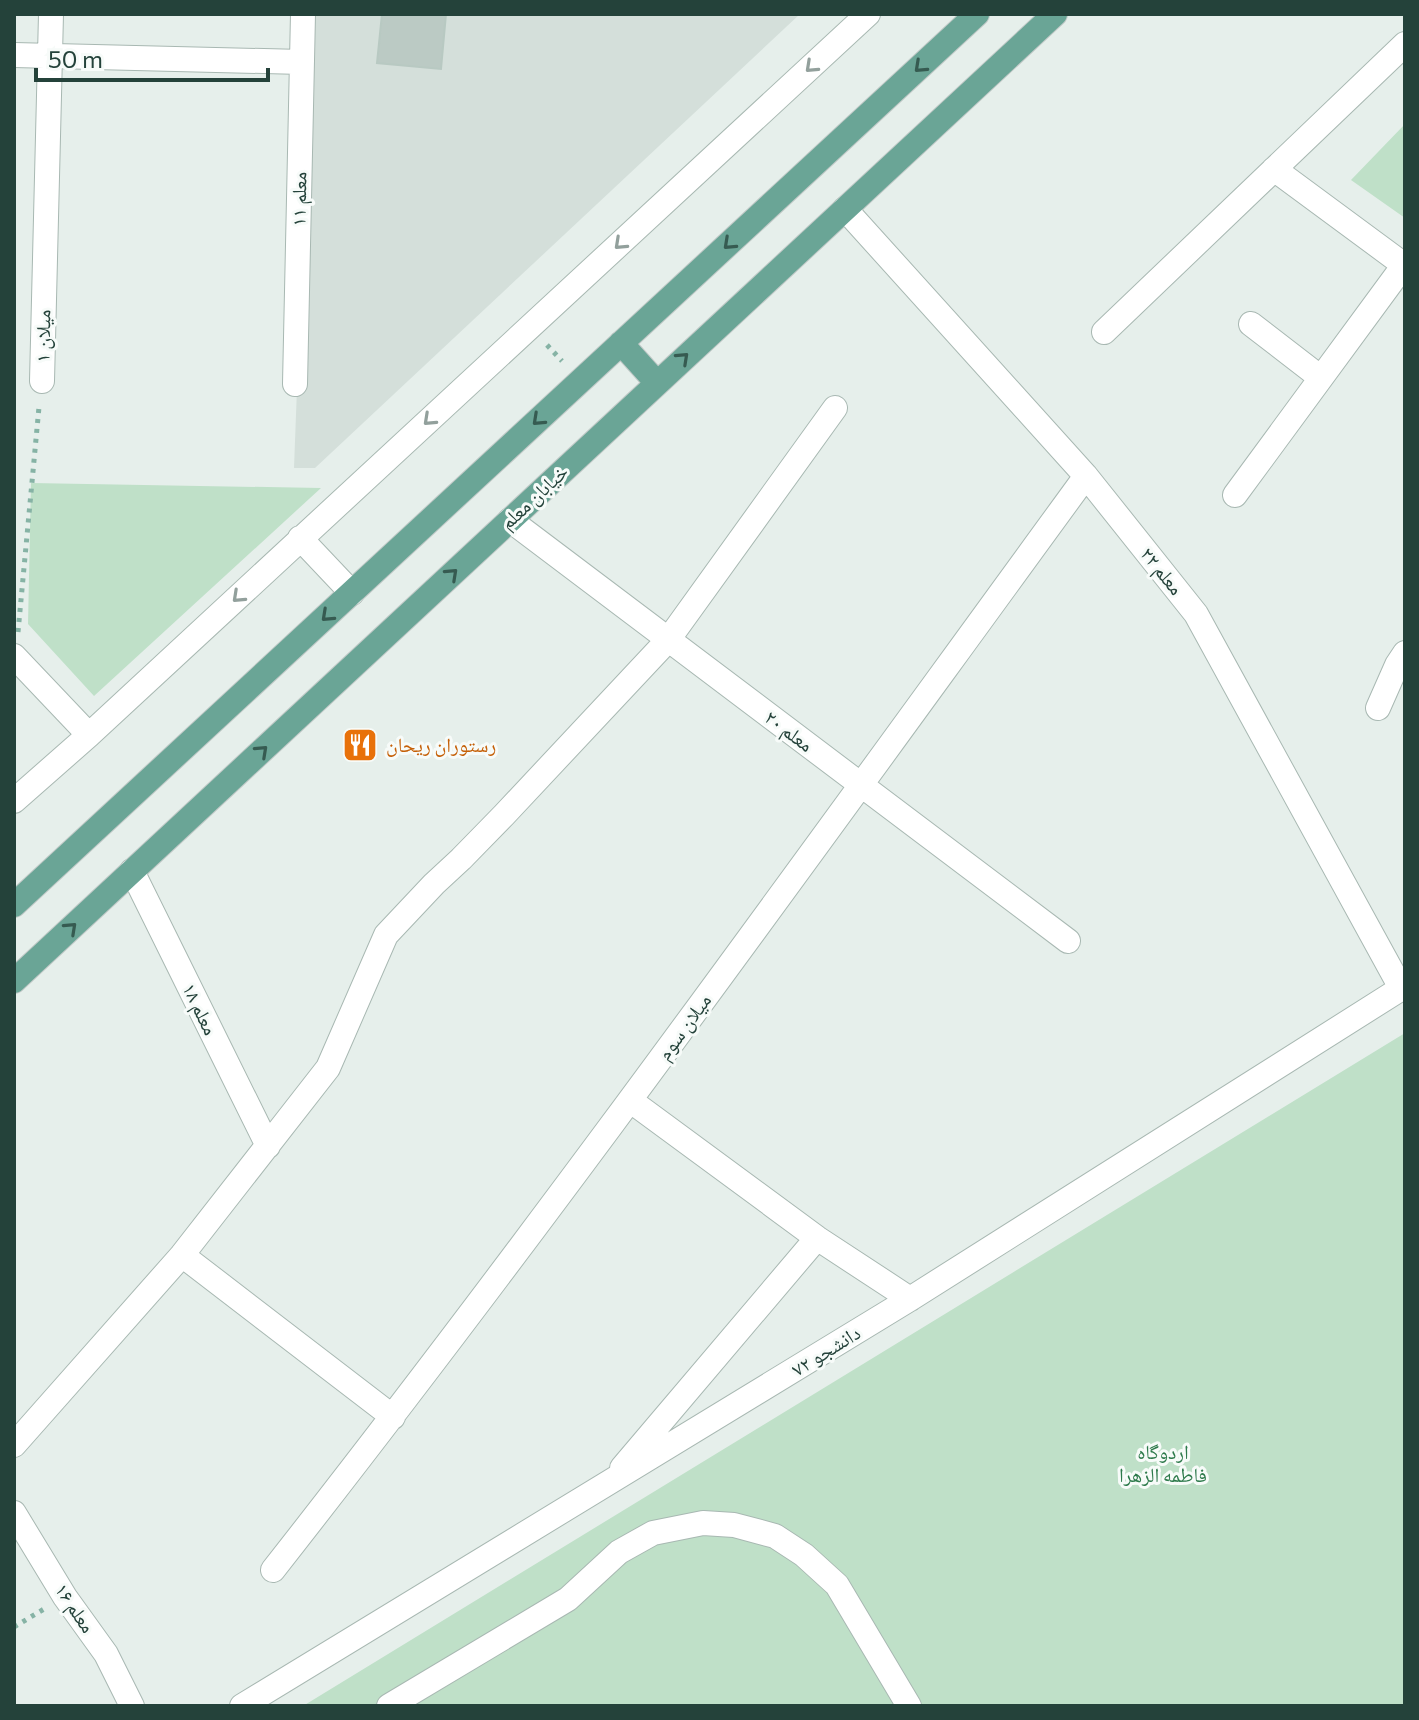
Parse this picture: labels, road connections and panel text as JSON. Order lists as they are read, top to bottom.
{
  "streets": {
    "main road": ["خیابان معلم"],
    "street": [
      "معلم ۱۱",
      "میلان ۱",
      "معلم ۲۲",
      "معلم ۲۰",
      "معلم ۱۸",
      "میلان سوم",
      "دانشجو ۷۲",
      "معلم ۱۶"
    ]
  },
  "crossings": [
    ["خیابان معلم", "معلم ۲۲"],
    ["خیابان معلم", "معلم ۲۰"],
    ["خیابان معلم", "معلم ۱۸"],
    ["معلم ۲۲", "میلان سوم"],
    ["معلم ۲۲", "دانشجو ۷۲"],
    ["معلم ۲۰", "میلان سوم"]
  ],
  "parks": ["اردوگاه فاطمه الزهرا"],
  "places": {
    "restaurant": ["رستوران ریحان"]
  },
  "scale_bar": "50 m"
}
